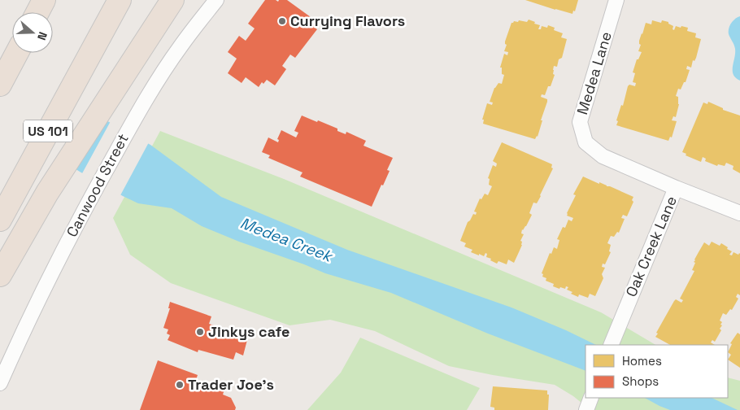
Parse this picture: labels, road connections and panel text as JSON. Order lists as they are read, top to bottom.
{
  "streets": {
    "highway": ["US 101"],
    "street": ["Medea Lane", "Canwood Street", "Oak Creek Lane"]
  },
  "crossings": [
    ["Medea Lane", "Oak Creek Lane"]
  ],
  "water": ["Medea Creek"],
  "places": ["Currying Flavors", "Jinkys cafe", "Trader Joe's"],
  "legend": ["Homes", "Shops"],
  "north": "right"
}
